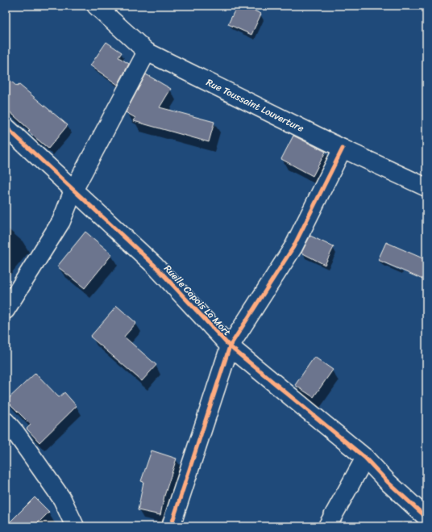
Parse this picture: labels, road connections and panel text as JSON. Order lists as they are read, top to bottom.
{
  "streets": {
    "street": ["Rue Toussaint Louverture", "Ruelle Capois La Mort"]
  }
}
